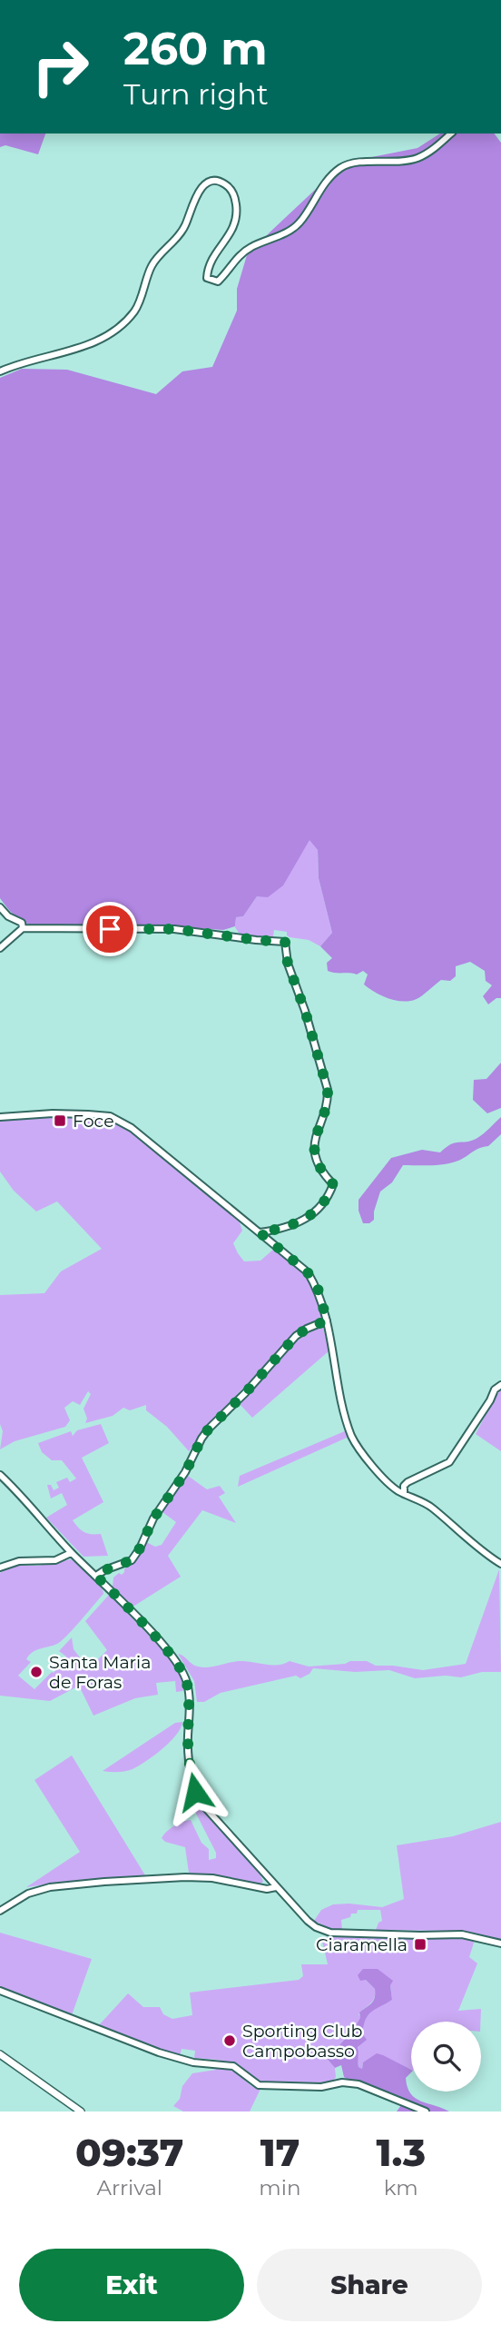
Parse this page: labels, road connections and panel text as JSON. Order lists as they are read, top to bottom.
{
  "places": {
    "transit": ["Foce", "Ciaramella"],
    "other": ["Santa Maria de Foras", "Sporting Club Campobasso"]
  },
  "page": {
    "turn": ["260 m", "Turn right"],
    "eta": [
      "09:37",
      "Arrival",
      "17",
      "min",
      "1.3",
      "km"
    ],
    "buttons": ["Exit", "Share"]
  }
}
